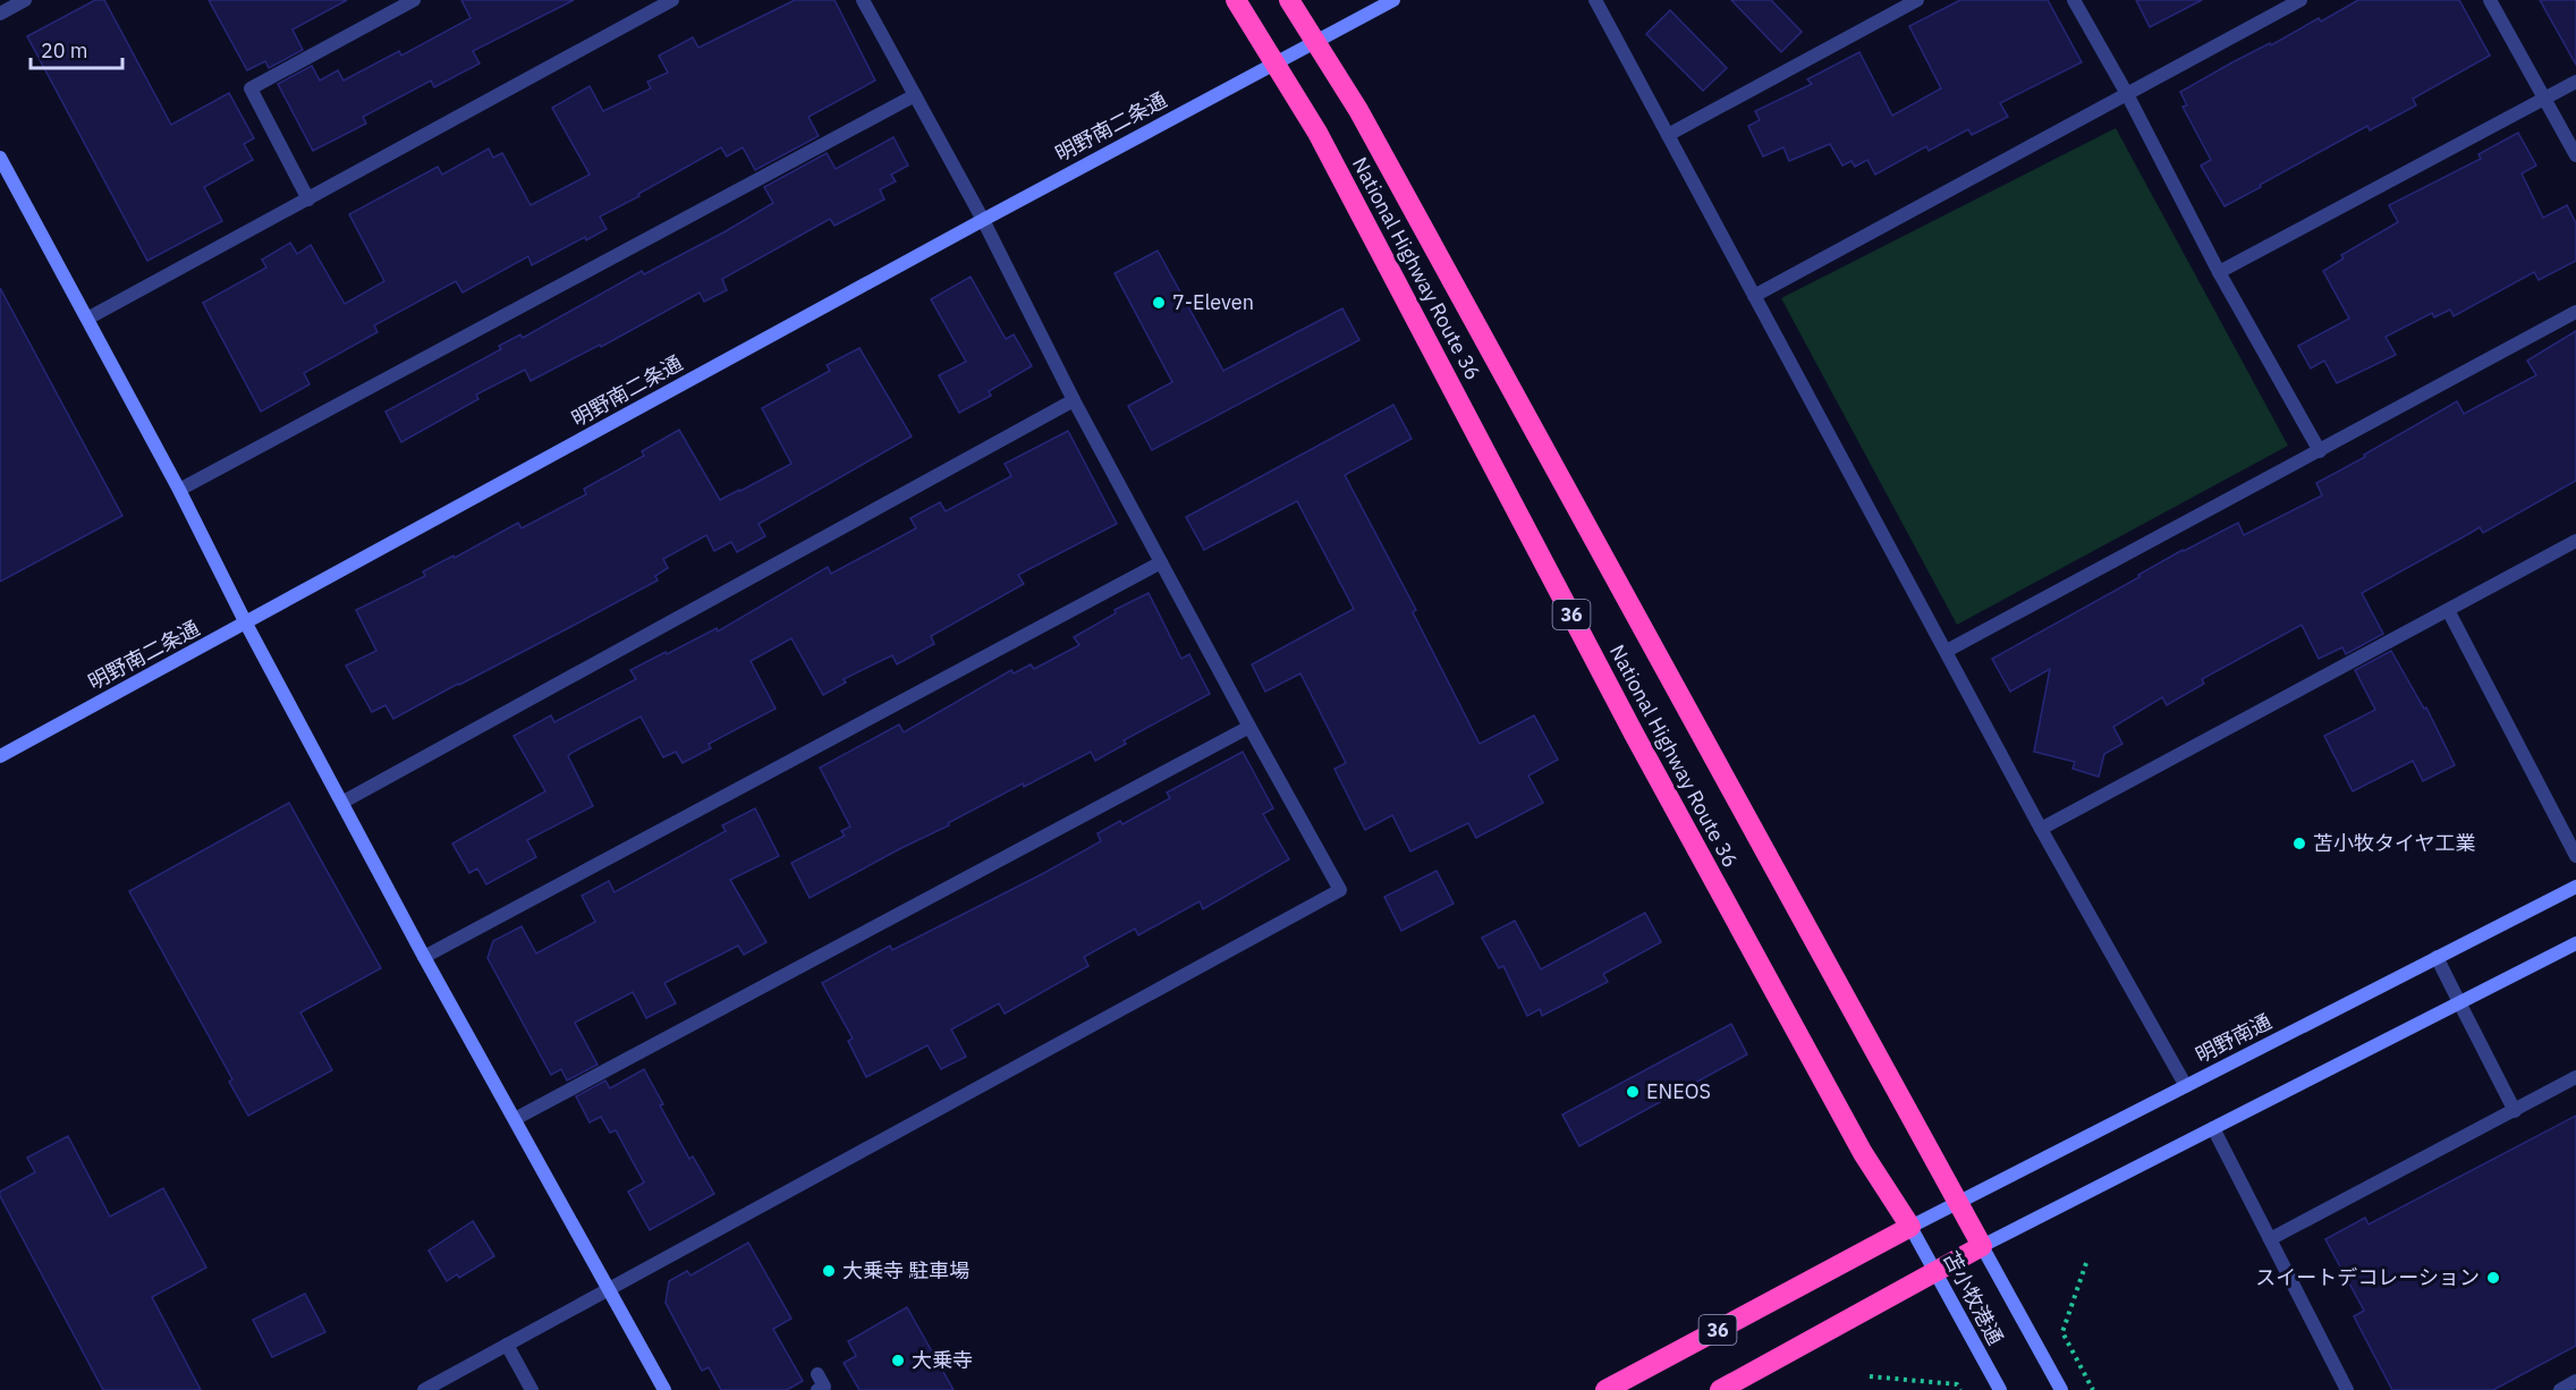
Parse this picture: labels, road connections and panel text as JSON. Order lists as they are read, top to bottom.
{
  "streets": {
    "highway": ["National Highway Route 36", "36"],
    "street": ["明野南二条通", "明野南通", "苫小牧港通"]
  },
  "crossings": [
    ["明野南二条通", "National Highway Route 36"],
    ["National Highway Route 36", "36"],
    ["National Highway Route 36", "明野南通"],
    ["National Highway Route 36", "苫小牧港通"],
    ["36", "明野南通"],
    ["36", "苫小牧港通"],
    ["明野南通", "苫小牧港通"]
  ],
  "places": [
    "7-Eleven",
    "苫小牧タイヤ工業",
    "ENEOS",
    "大乗寺 駐車場",
    "スイートデコレーション",
    "大乗寺"
  ],
  "scale_bar": "20 m"
}
